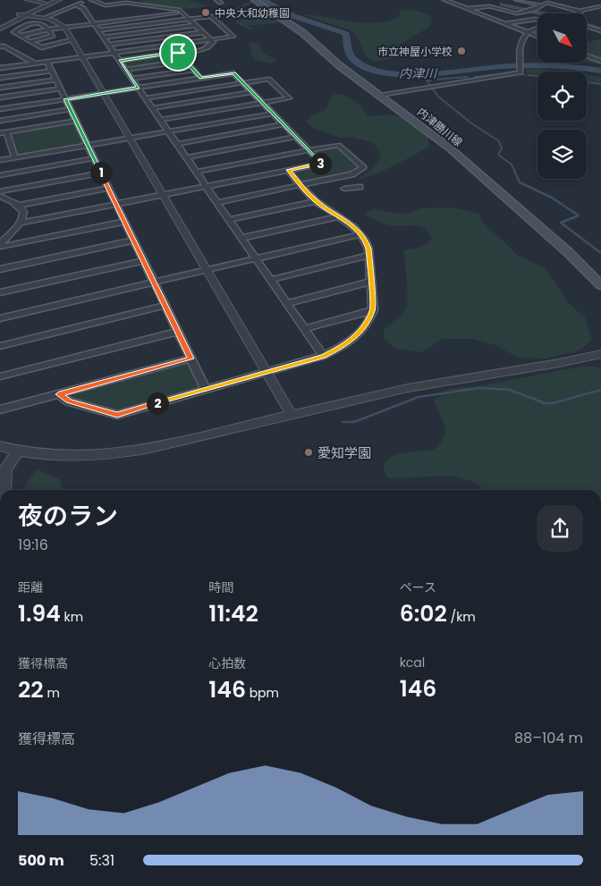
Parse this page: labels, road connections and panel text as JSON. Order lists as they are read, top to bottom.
{
  "streets": {
    "main road": ["内津勝川線"]
  },
  "water": ["内津川"],
  "places": ["中央大和幼稚園", "市立神屋小学校", "愛知学園"],
  "north": "bottom right",
  "page": {
    "pins": ["3", "1", "2"],
    "heading": ["夜のラン", "19:16"],
    "stats": [
      ["距離", "1.94 km"],
      ["時間", "11:42"],
      ["ペース", "6:02 /km"],
      ["獲得標高", "22 m"],
      ["心拍数", "146 bpm"],
      ["kcal", "146"]
    ],
    "chart": ["獲得標高", "88–104 m"],
    "list": [
      {
        "name": "500 m",
        "note": "5:31"
      }
    ]
  }
}
